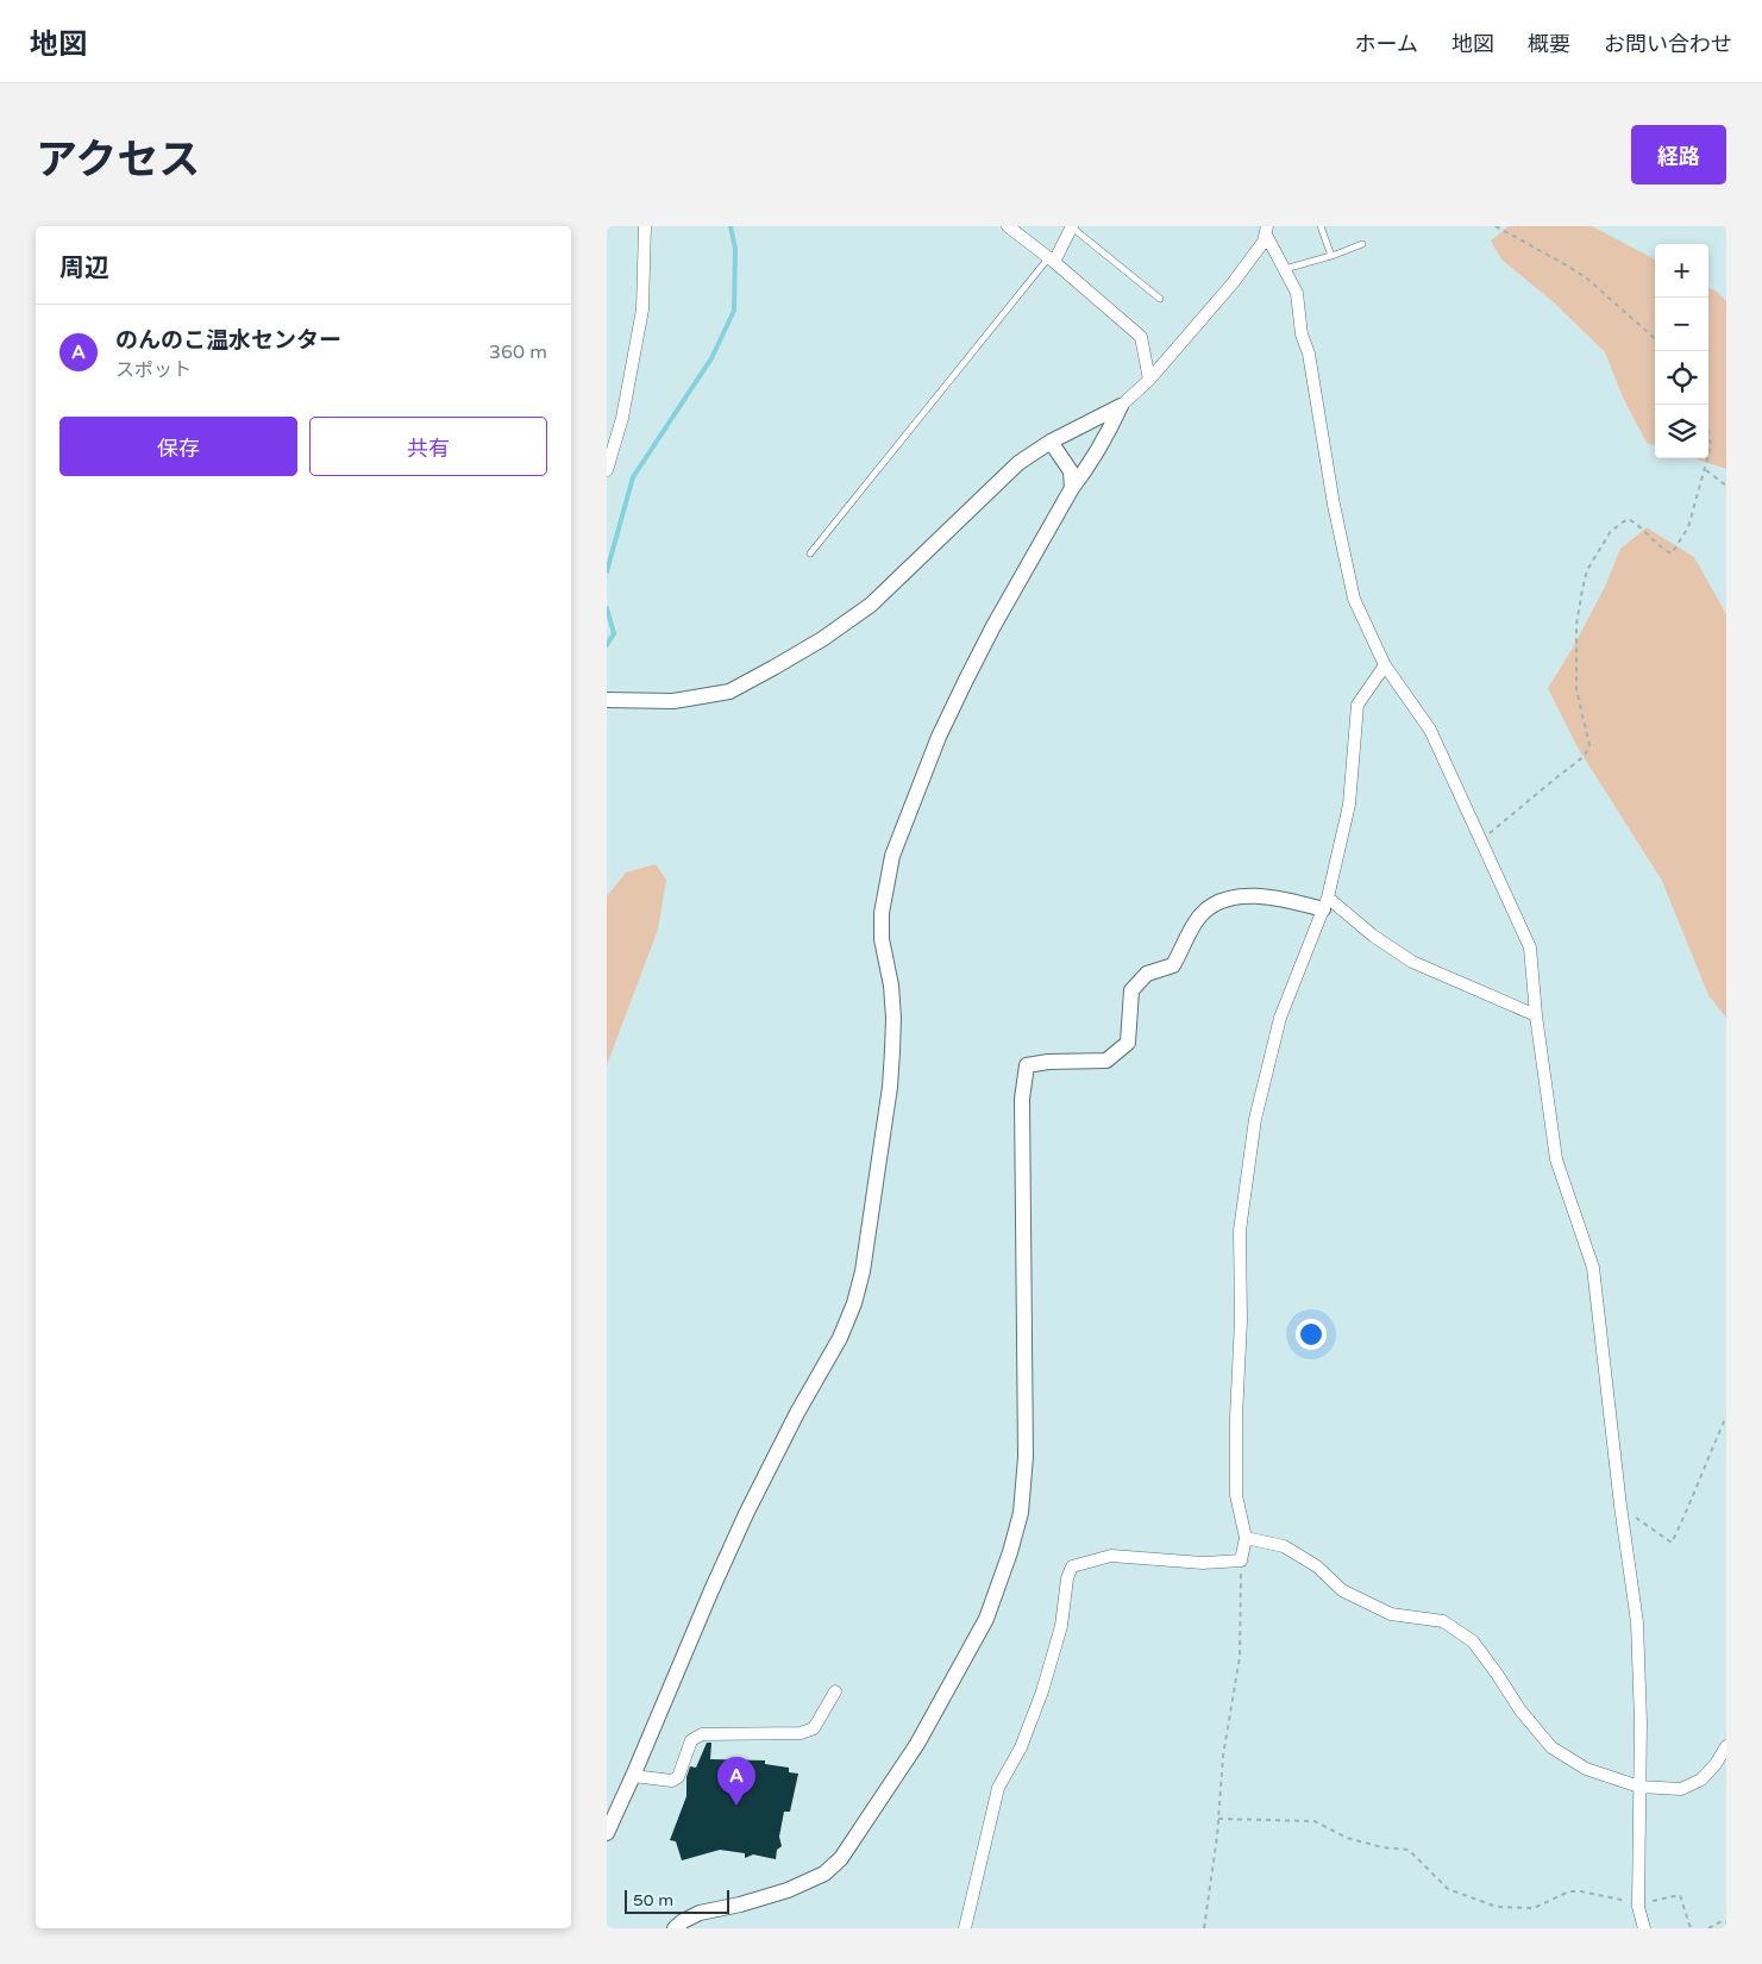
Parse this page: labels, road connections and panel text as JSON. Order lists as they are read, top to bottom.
{
  "scale_bar": "50 m",
  "page": {
    "header": "地図",
    "nav": [
      "ホーム",
      "地図",
      "概要",
      "お問い合わせ"
    ],
    "title": "アクセス",
    "buttons": [
      "経路",
      ["保存", "共有"]
    ],
    "heading": "周辺",
    "map_buttons": ["+", "−"],
    "list": [
      {
        "mark": "A",
        "name": "のんのこ温水センター",
        "note": "スポット",
        "value": "360 m"
      }
    ],
    "pins": "A",
    "scale": "50 m"
  }
}
